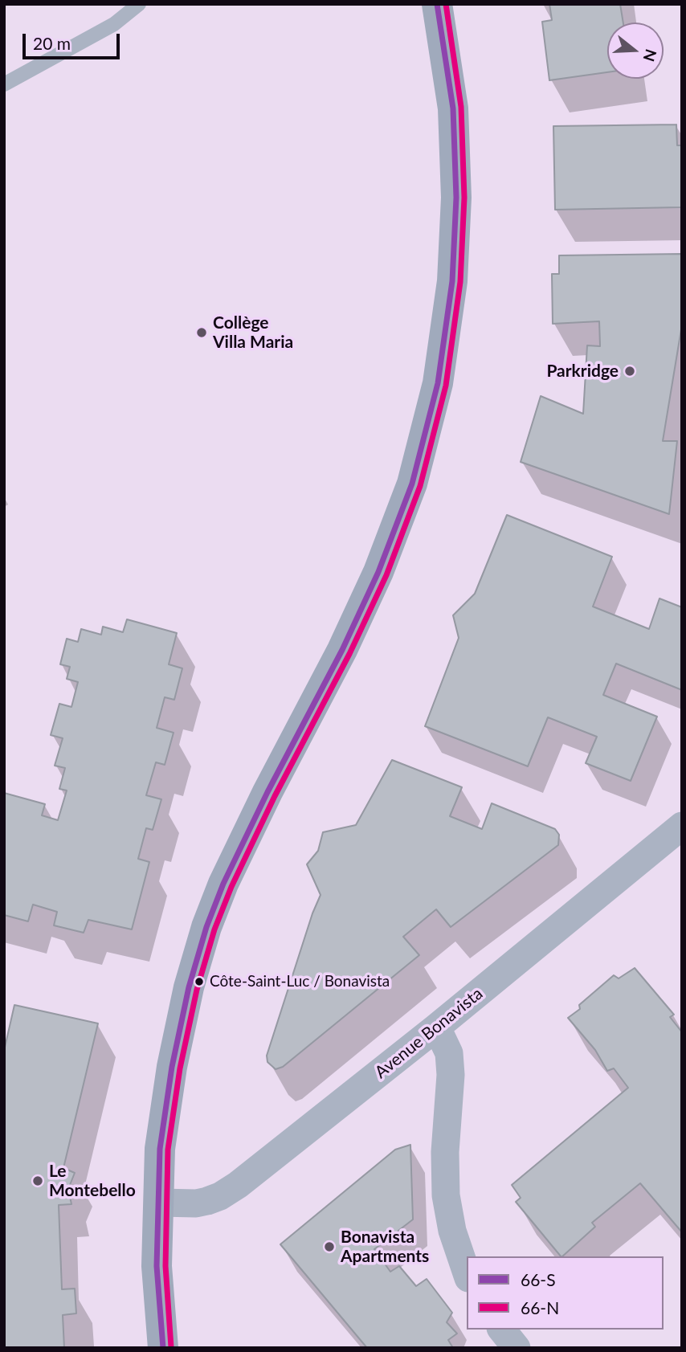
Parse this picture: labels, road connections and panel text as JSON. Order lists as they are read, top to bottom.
{
  "streets": {
    "street": ["Avenue Bonavista"]
  },
  "places": [
    "Collège Villa Maria",
    "Parkridge",
    "Côte-Saint-Luc / Bonavista",
    "Le Montebello",
    "Bonavista Apartments"
  ],
  "lines": ["transit line 66-S", "transit line 66-N"],
  "legend": ["66-S", "66-N"],
  "scale_bar": "20 m",
  "north": "right"
}
